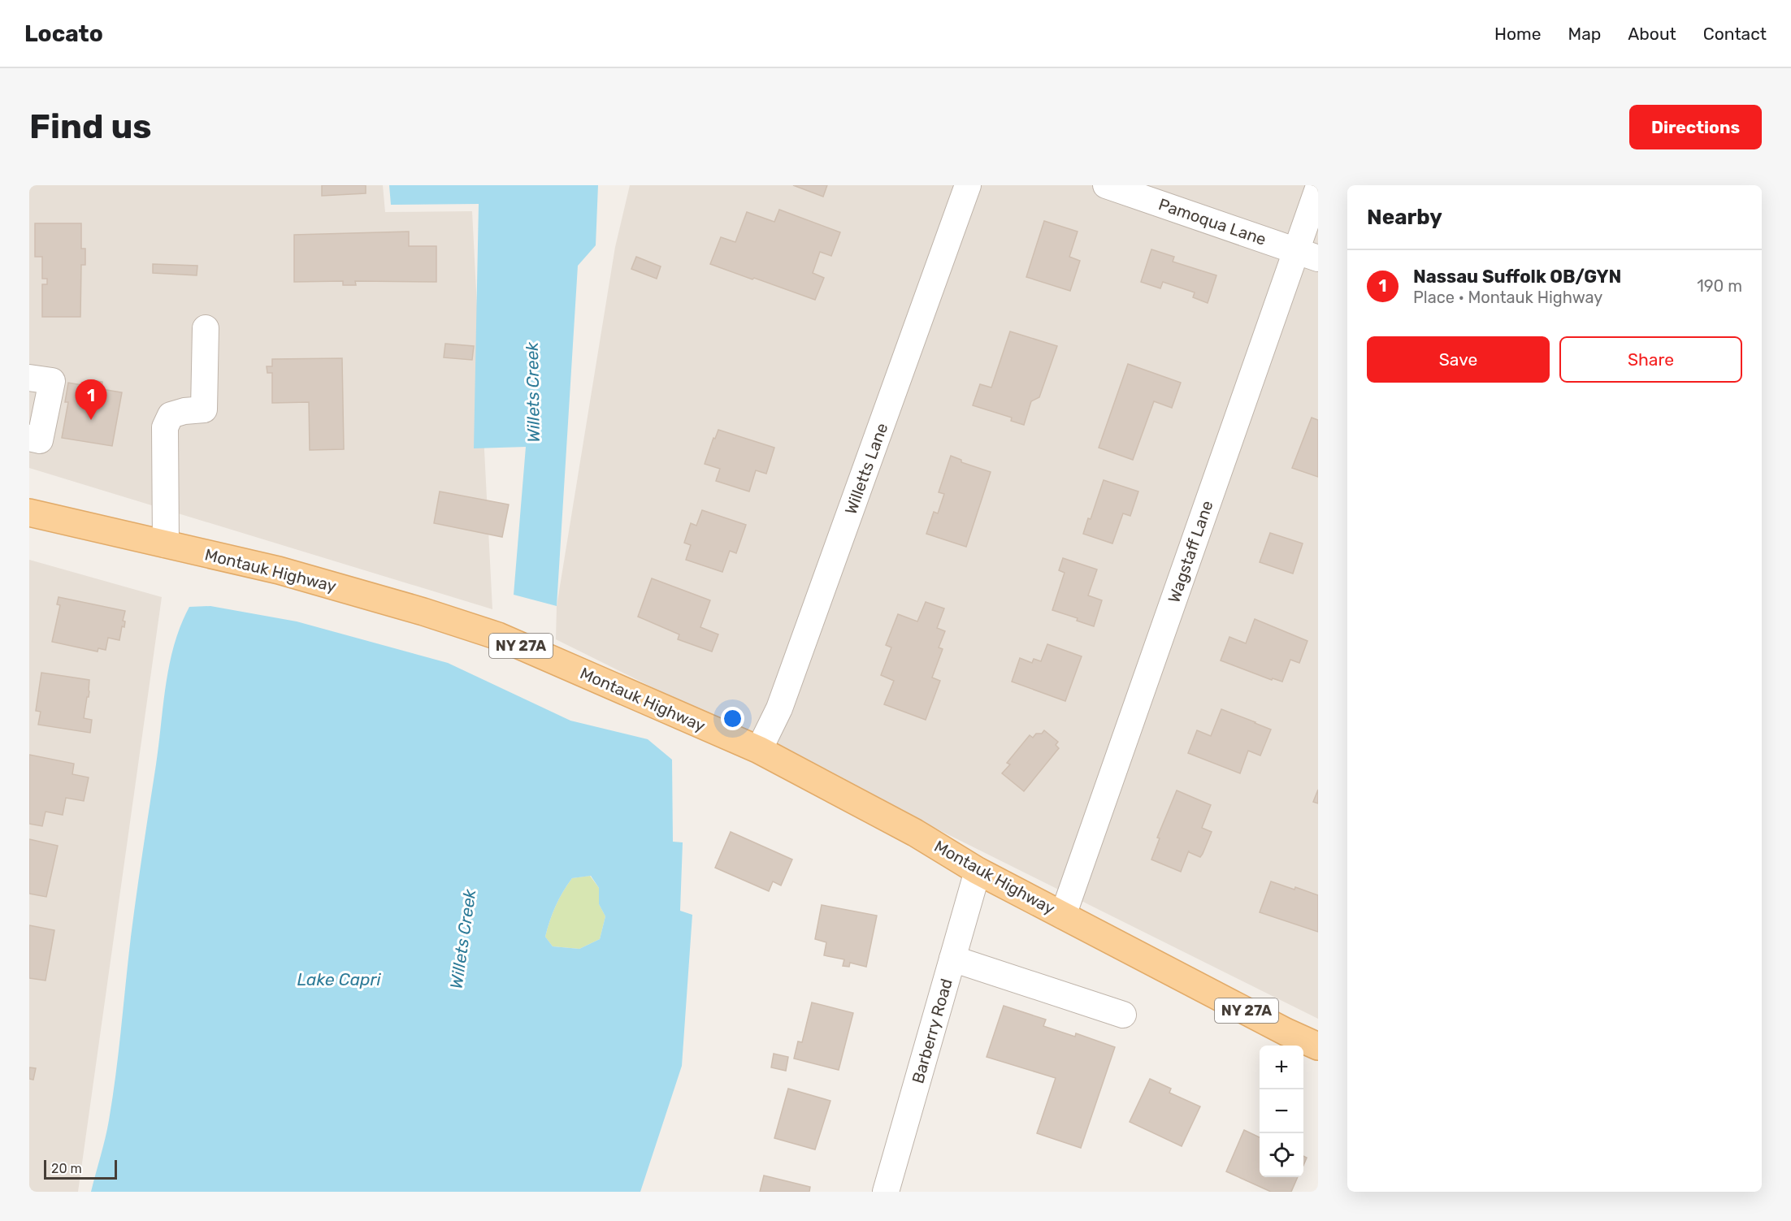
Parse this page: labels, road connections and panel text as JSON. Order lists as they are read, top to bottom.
{
  "streets": {
    "main road": ["Montauk Highway", "NY 27A"],
    "street": [
      "Pamoqua Lane",
      "Willetts Lane",
      "Wagstaff Lane",
      "Barberry Road"
    ]
  },
  "crossings": [
    ["Pamoqua Lane", "Wagstaff Lane"],
    ["Willetts Lane", "Montauk Highway"],
    ["Wagstaff Lane", "Montauk Highway"],
    ["Montauk Highway", "Barberry Road"]
  ],
  "water": ["Willets Creek", "Lake Capri"],
  "scale_bar": "20 m",
  "page": {
    "header": "Locato",
    "nav": [
      "Home",
      "Map",
      "About",
      "Contact"
    ],
    "buttons": [
      "Directions",
      ["Save", "Share"]
    ],
    "title": "Find us",
    "heading": "Nearby",
    "list": [
      {
        "mark": "1",
        "name": "Nassau Suffolk OB/GYN",
        "note": "Place · Montauk Highway",
        "value": "190 m"
      }
    ],
    "pins": "1",
    "map_buttons": ["+", "−"],
    "scale": "20 m"
  }
}
